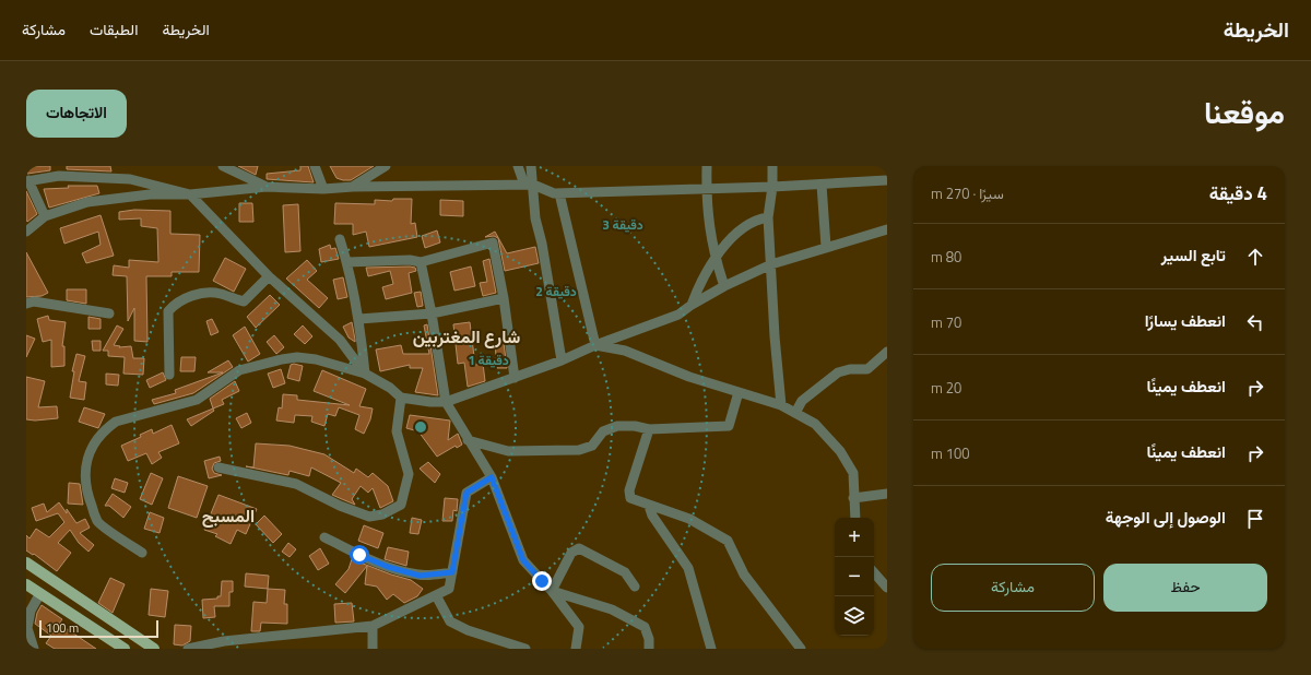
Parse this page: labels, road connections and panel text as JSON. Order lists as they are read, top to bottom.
{
  "districts": ["شارع المغتربين", "المسبح"],
  "scale_bar": "100 m",
  "page": {
    "header": "الخريطة",
    "nav": ["الخريطة", "الطبقات", "مشاركة"],
    "title": "موقعنا",
    "buttons": [
      "الاتجاهات",
      ["حفظ", "مشاركة"]
    ],
    "heading": ["4 دقيقة", "سيرًا · 270 m"],
    "list": [
      ["تابع السير", "80 m"],
      ["انعطف يسارًا", "70 m"],
      ["انعطف يمينًا", "20 m"],
      ["انعطف يمينًا", "100 m"],
      "الوصول إلى الوجهة"
    ],
    "map_buttons": ["+", "−"],
    "scale": "100 m"
  },
  "rings": ["3 دقيقة", "2 دقيقة", "1 دقيقة"]
}
